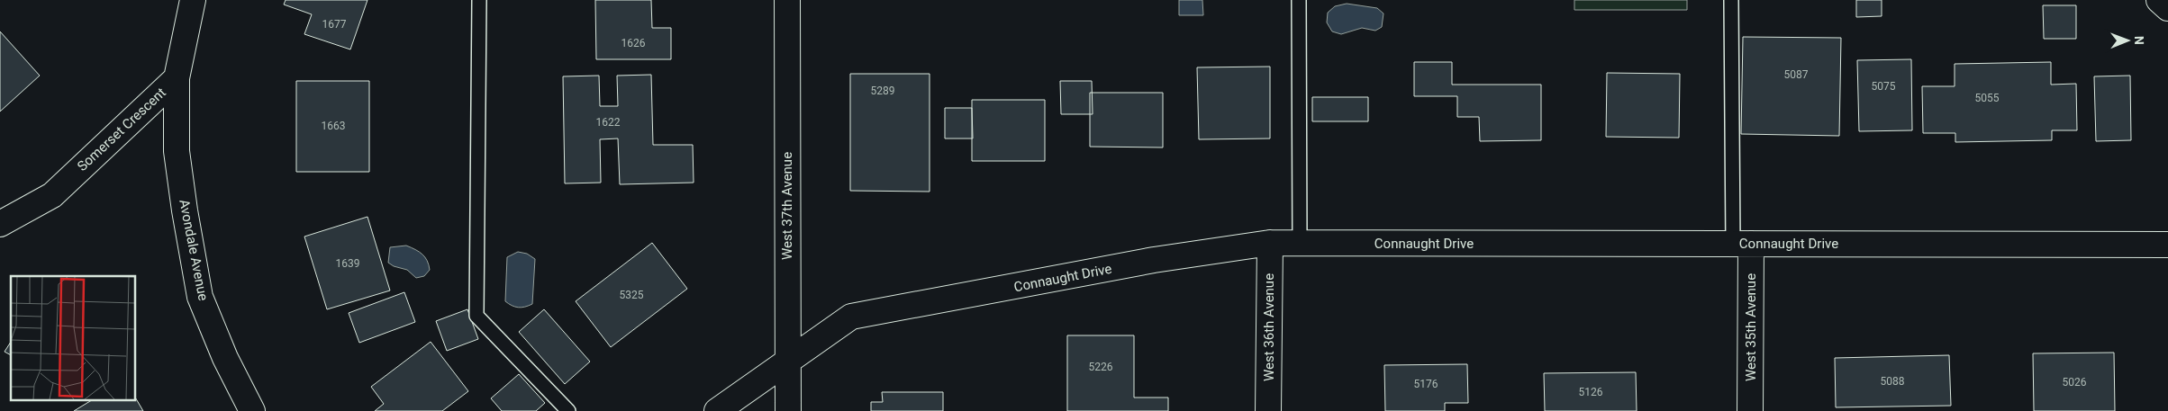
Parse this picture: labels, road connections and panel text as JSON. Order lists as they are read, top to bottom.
{
  "streets": {
    "street": [
      "Somerset Crescent",
      "West 37th Avenue",
      "Connaught Drive",
      "Avondale Avenue",
      "West 36th Avenue",
      "West 35th Avenue"
    ]
  },
  "crossings": [
    ["Somerset Crescent", "Avondale Avenue"],
    ["West 37th Avenue", "Connaught Drive"],
    ["Connaught Drive", "West 36th Avenue"],
    ["Connaught Drive", "West 35th Avenue"]
  ],
  "house_numbers": [
    "1677",
    "1626",
    "5087",
    "5075",
    "5289",
    "5055",
    "1622",
    "1663",
    "1639",
    "5325",
    "5226",
    "5088",
    "5026",
    "5176",
    "5126"
  ],
  "north": "right"
}
